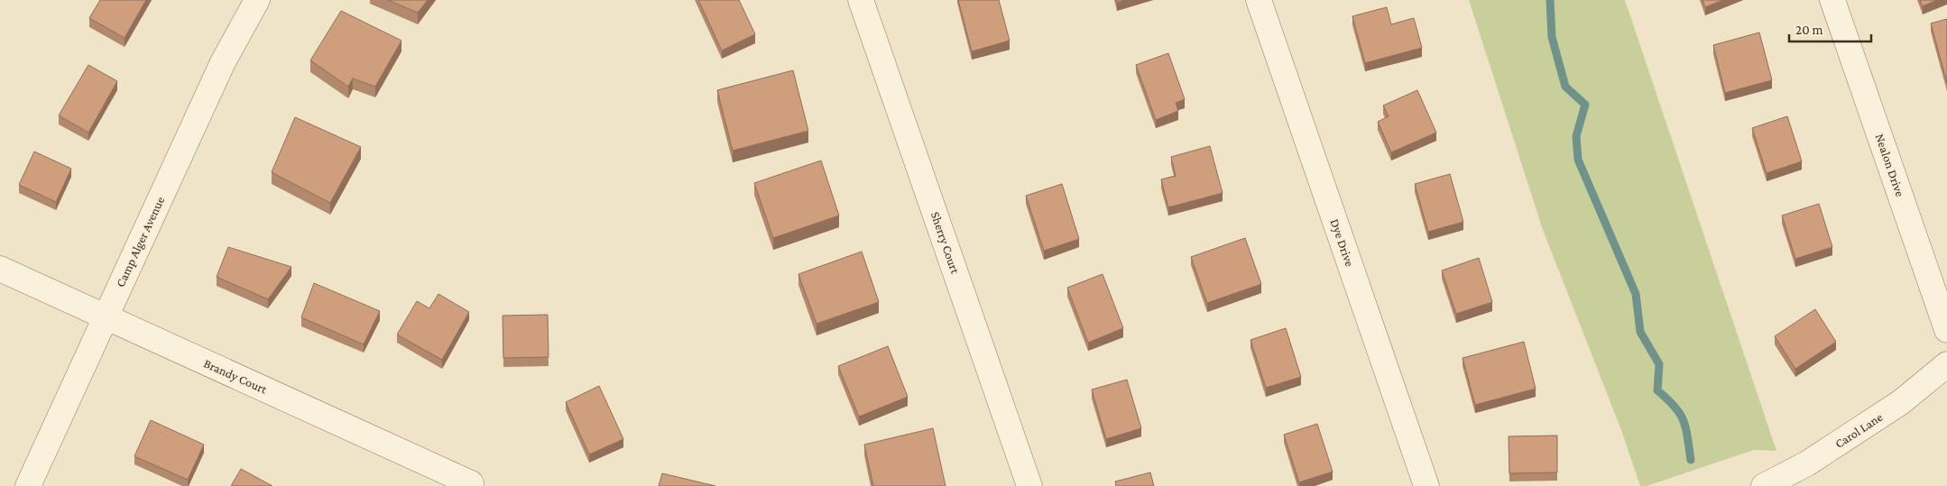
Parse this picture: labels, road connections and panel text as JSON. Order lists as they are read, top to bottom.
{
  "streets": {
    "street": [
      "Nealon Drive",
      "Camp Alger Avenue",
      "Sherry Court",
      "Dye Drive",
      "Brandy Court",
      "Carol Lane"
    ]
  },
  "crossings": [
    ["Camp Alger Avenue", "Brandy Court"]
  ],
  "scale_bar": "20 m"
}
